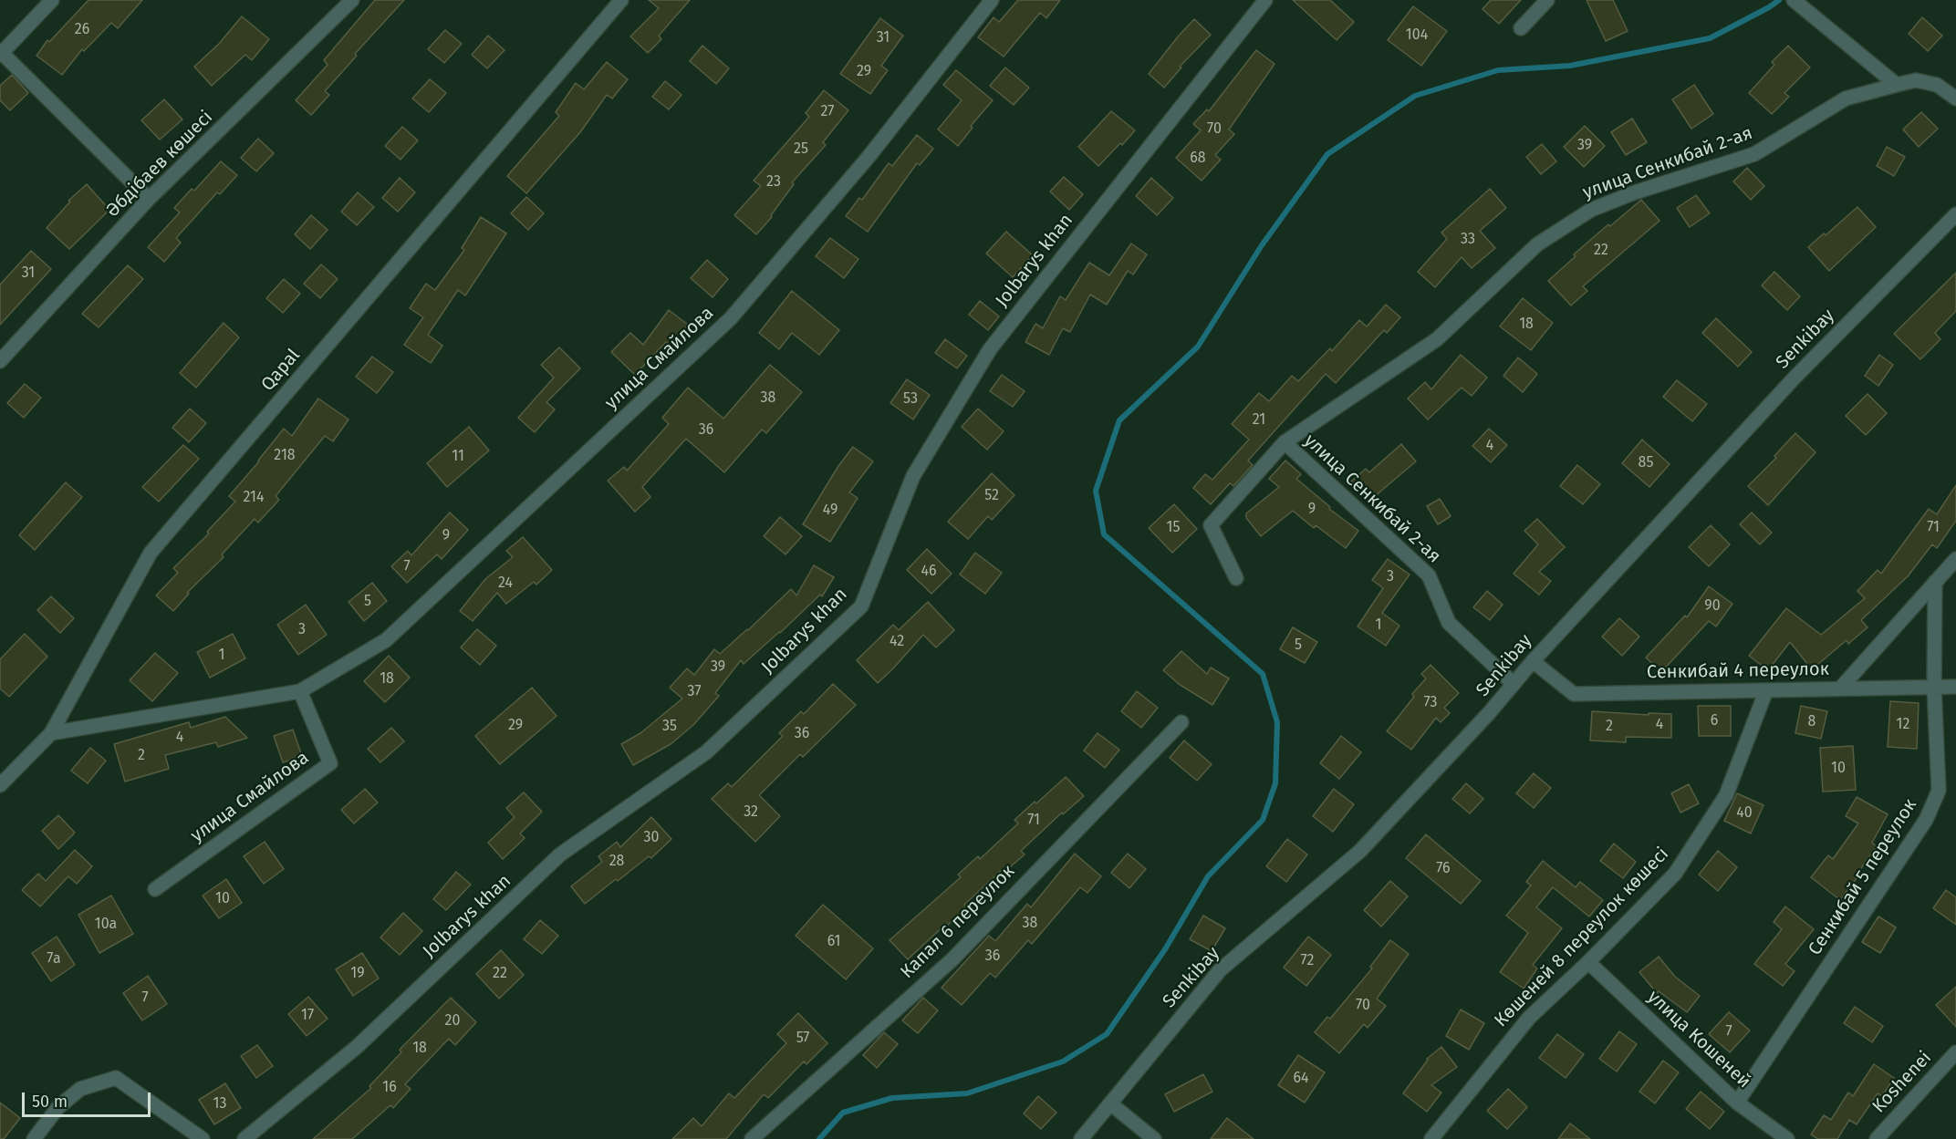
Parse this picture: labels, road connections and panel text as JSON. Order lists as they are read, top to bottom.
{
  "streets": {
    "street": [
      "улица Сенкибай 2-ая",
      "Әбдібаев көшесі",
      "Jolbarys khan",
      "Senkibay",
      "улица Смайлова",
      "Qapal",
      "Сенкибай 4 переулок",
      "Сенкибай 5 переулок",
      "Капал 6 переулок",
      "Көшеней 8 переулок көшесі",
      "улица Кошеней",
      "Koshenei"
    ]
  },
  "crossings": [
    ["улица Сенкибай 2-ая", "Senkibay"],
    ["Senkibay", "Сенкибай 4 переулок"],
    ["улица Смайлова", "Qapal"],
    ["Сенкибай 4 переулок", "Сенкибай 5 переулок"],
    ["Сенкибай 4 переулок", "Көшеней 8 переулок көшесі"],
    ["Сенкибай 5 переулок", "улица Кошеней"],
    ["Көшеней 8 переулок көшесі", "улица Кошеней"]
  ],
  "house_numbers": [
    "26",
    "104",
    "31",
    "29",
    "27",
    "70",
    "39",
    "25",
    "68",
    "23",
    "33",
    "22",
    "31",
    "18",
    "38",
    "53",
    "21",
    "36",
    "4",
    "218",
    "11",
    "85",
    "52",
    "214",
    "9",
    "49",
    "15",
    "71",
    "9",
    "7",
    "46",
    "3",
    "24",
    "5",
    "90",
    "1",
    "3",
    "42",
    "5",
    "1",
    "39",
    "18",
    "37",
    "73",
    "6",
    "8",
    "4",
    "12",
    "29",
    "35",
    "2",
    "36",
    "4",
    "2",
    "10",
    "32",
    "40",
    "71",
    "30",
    "28",
    "76",
    "10",
    "38",
    "10а",
    "61",
    "36",
    "7а",
    "72",
    "19",
    "22",
    "7",
    "70",
    "17",
    "20",
    "7",
    "57",
    "18",
    "64",
    "16",
    "13"
  ],
  "scale_bar": "50 m"
}
